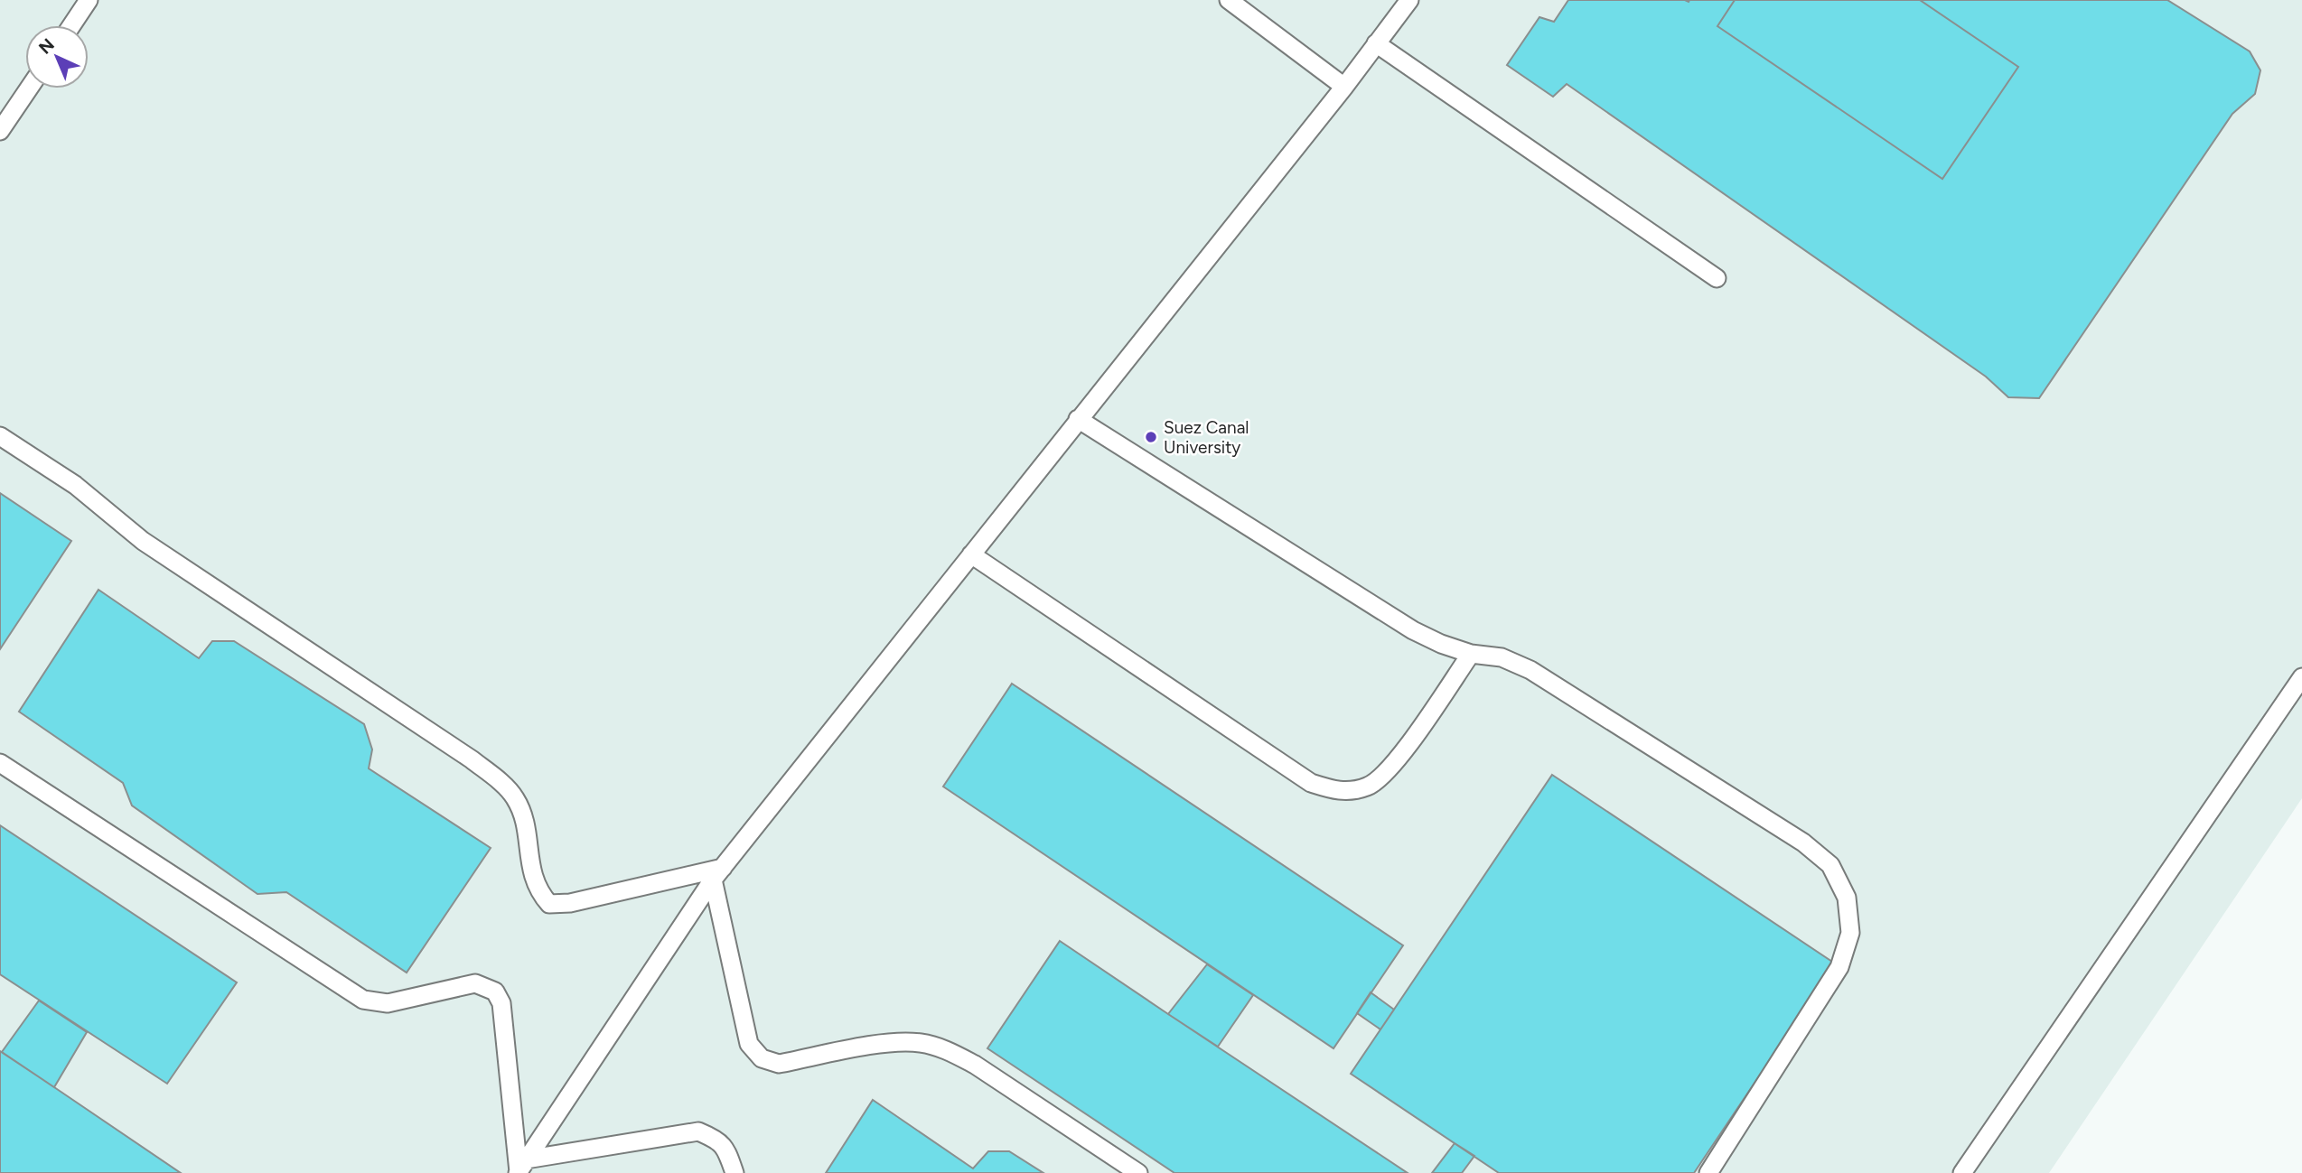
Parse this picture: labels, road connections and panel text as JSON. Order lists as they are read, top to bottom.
{
  "places": ["Suez Canal University"],
  "north": "top left"
}
